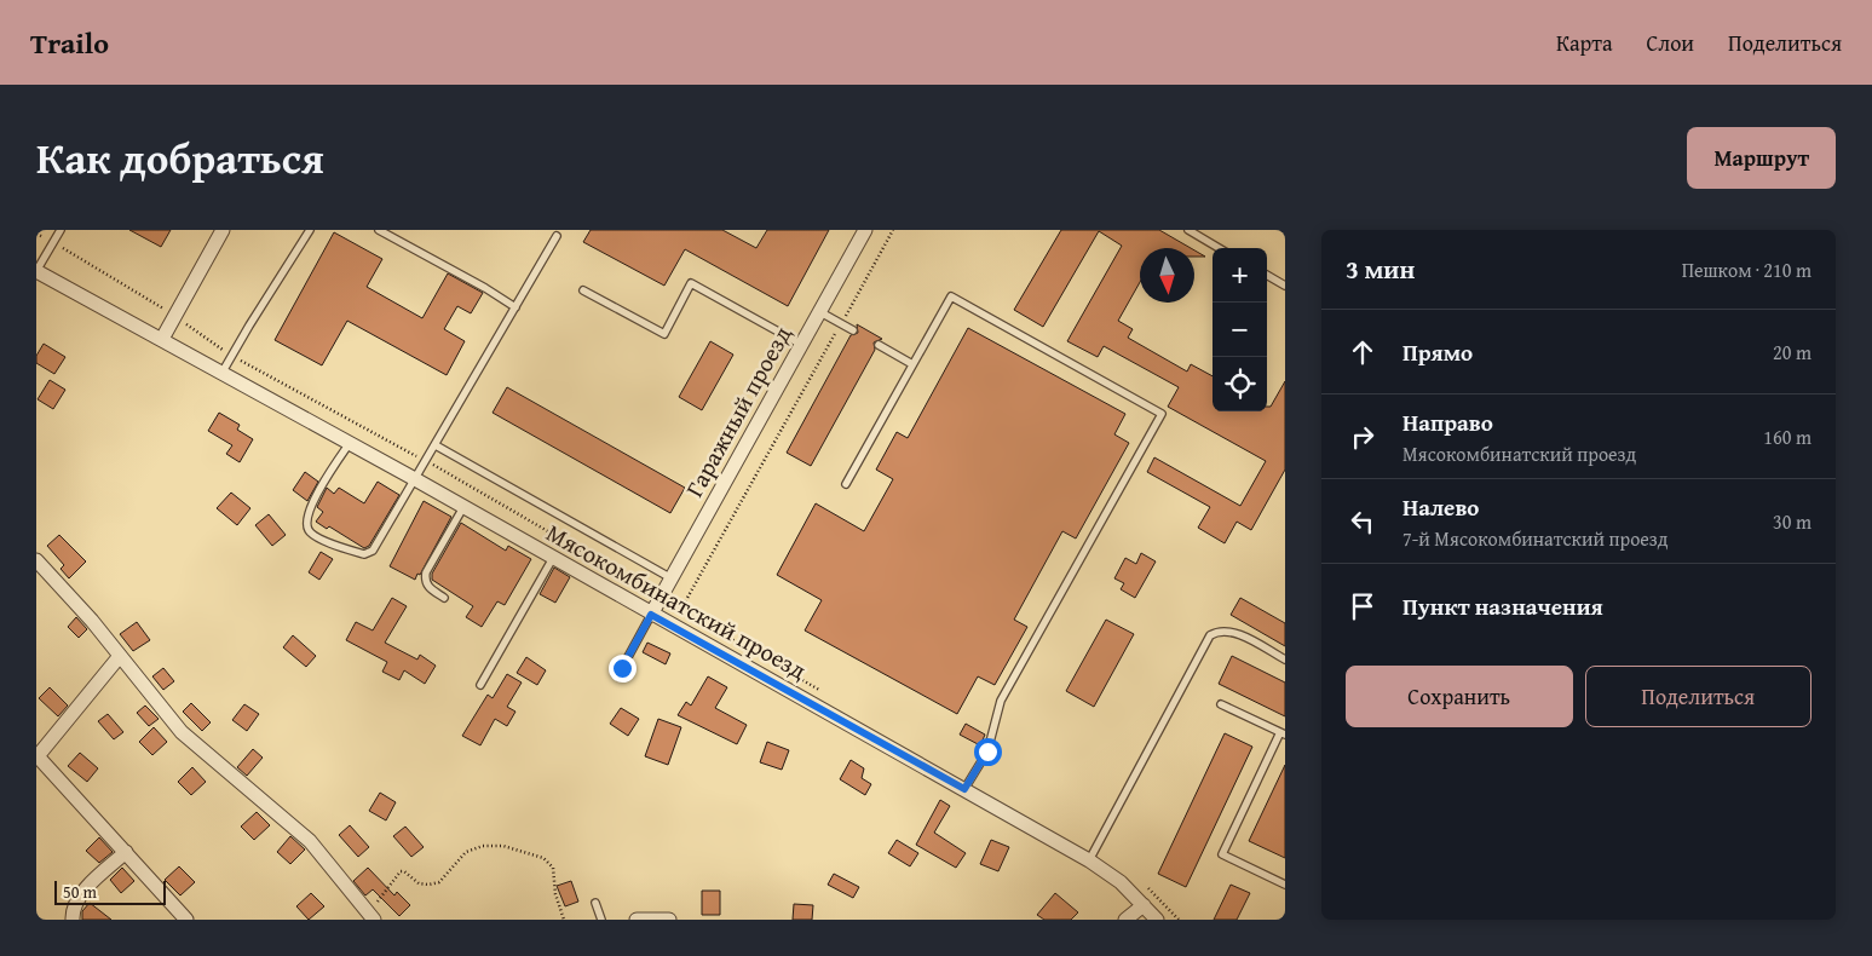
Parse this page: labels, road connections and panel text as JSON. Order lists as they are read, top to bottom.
{
  "streets": {
    "street": ["Гаражный проезд", "Мясокомбинатский проезд"]
  },
  "crossings": [
    ["Гаражный проезд", "Мясокомбинатский проезд"]
  ],
  "scale_bar": "50 m",
  "north": "bottom",
  "page": {
    "header": "Trailo",
    "nav": ["Карта", "Слои", "Поделиться"],
    "title": "Как добраться",
    "buttons": [
      "Маршрут",
      ["Сохранить", "Поделиться"]
    ],
    "heading": ["3 мин", "Пешком · 210 m"],
    "map_buttons": ["+", "−"],
    "list": [
      ["Прямо", "20 m"],
      ["Направо", "Мясокомбинатский проезд", "160 m"],
      ["Налево", "7-й Мясокомбинатский проезд", "30 m"],
      "Пункт назначения"
    ],
    "scale": "50 m"
  }
}
